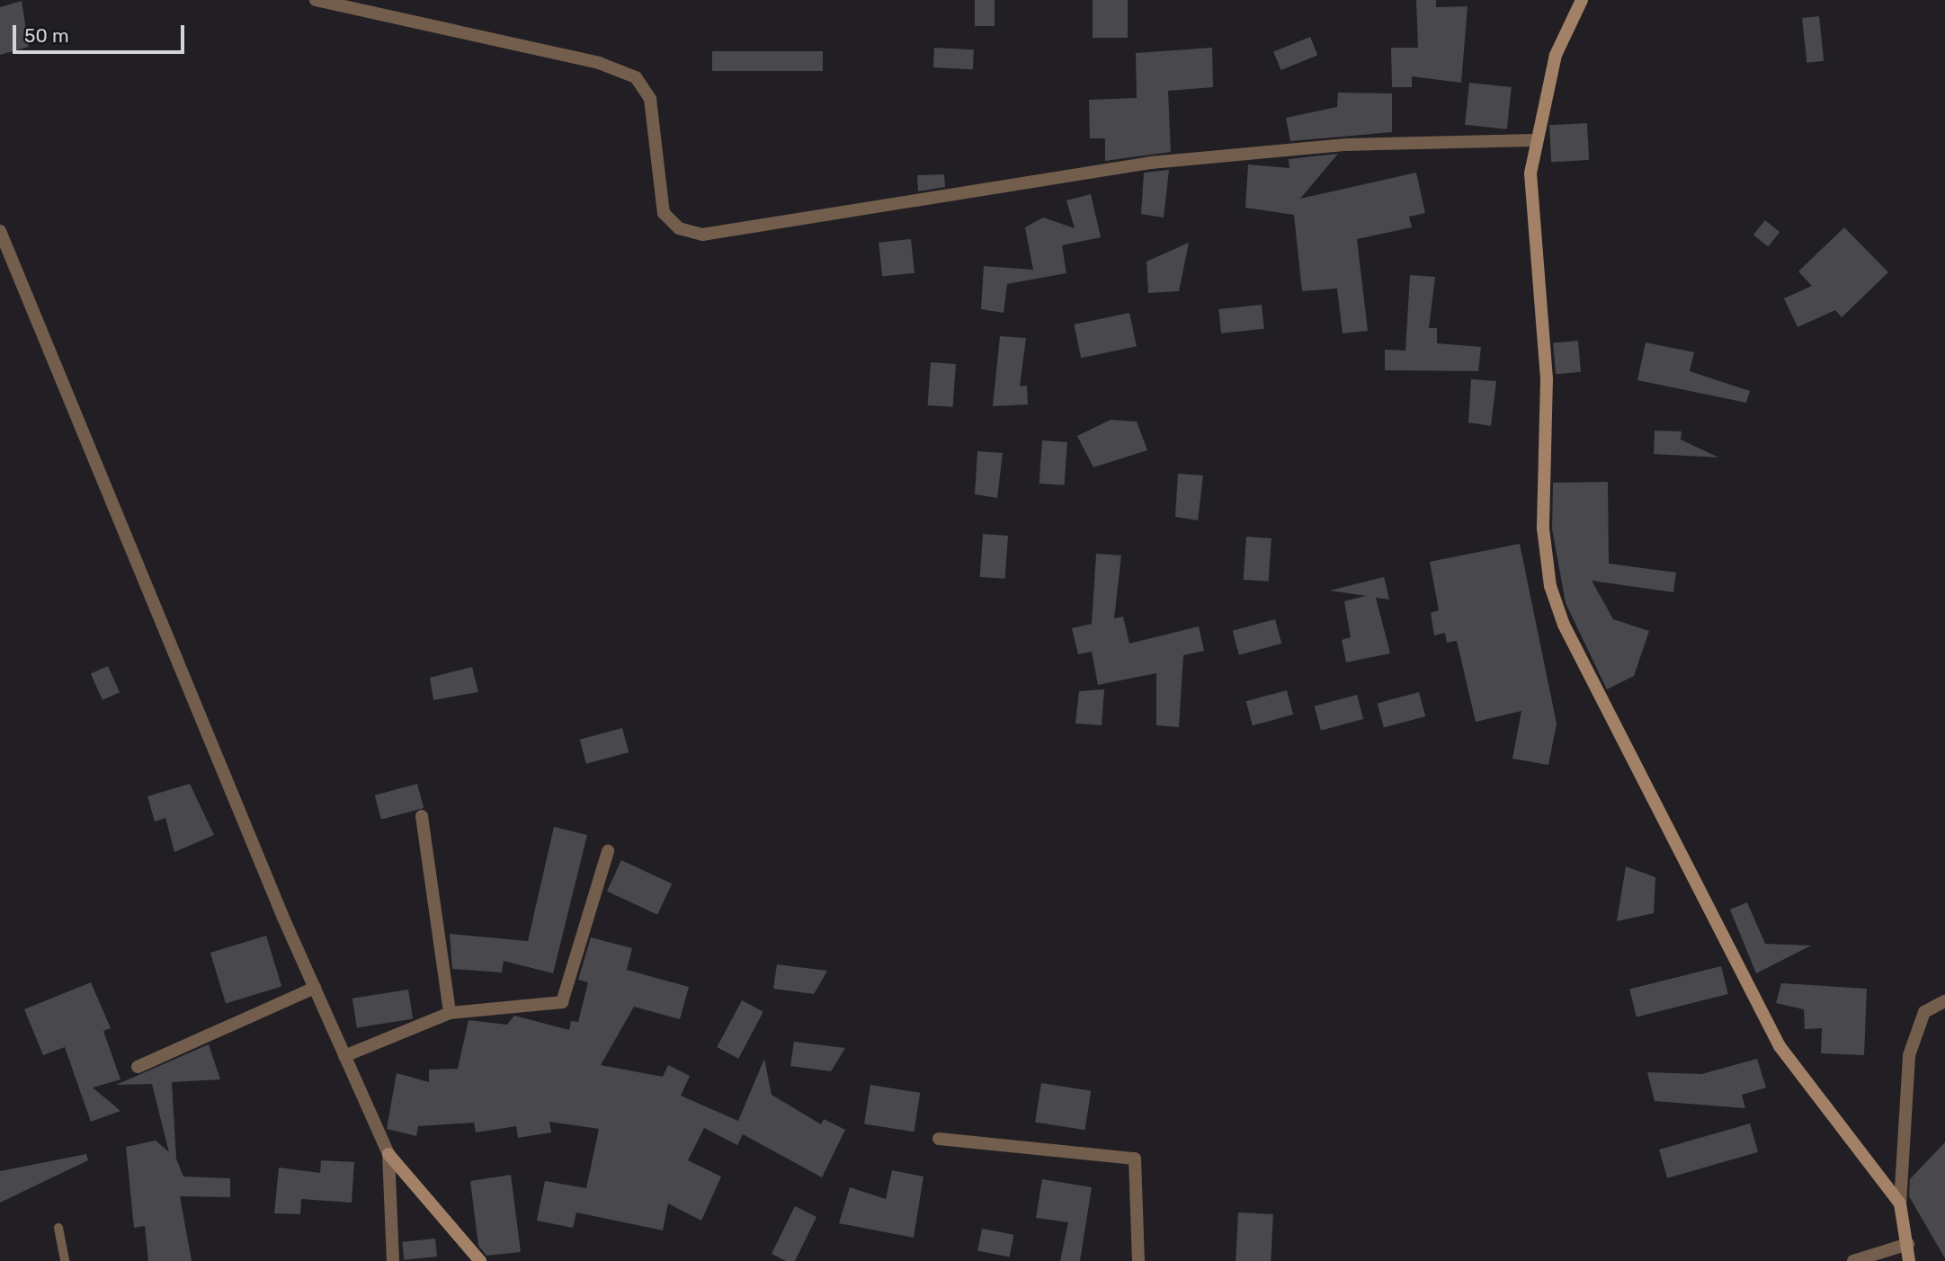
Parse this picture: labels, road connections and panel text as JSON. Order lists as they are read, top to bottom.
{
  "scale_bar": "50 m"
}
